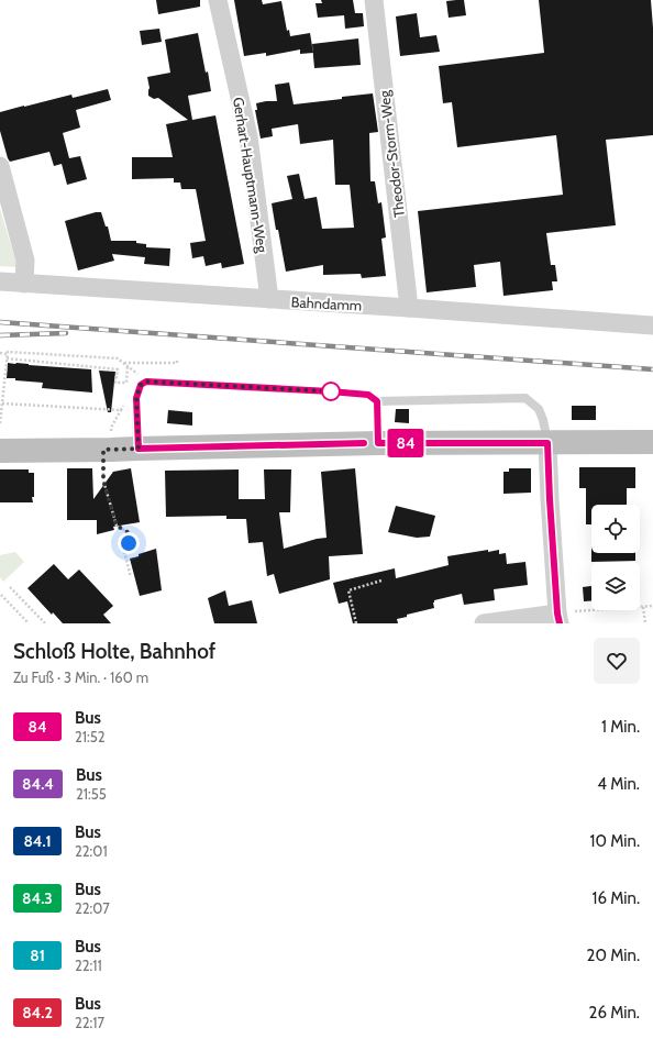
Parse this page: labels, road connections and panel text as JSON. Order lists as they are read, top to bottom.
{
  "streets": {
    "street": ["Theodor-Storm-Weg", "Gerhart-Hauptmann-Weg", "Bahndamm"]
  },
  "crossings": [
    ["Theodor-Storm-Weg", "Bahndamm"],
    ["Gerhart-Hauptmann-Weg", "Bahndamm"]
  ],
  "lines": ["bus line 84"],
  "page": {
    "on_map": "84",
    "heading": ["Schloß Holte, Bahnhof", "Zu Fuß · 3 Min. · 160 m"],
    "list": [
      {
        "mark": "84",
        "name": "Bus",
        "note": "21:52",
        "value": "1 Min."
      },
      {
        "mark": "84.4",
        "name": "Bus",
        "note": "21:55",
        "value": "4 Min."
      },
      {
        "mark": "84.1",
        "name": "Bus",
        "note": "22:01",
        "value": "10 Min."
      },
      {
        "mark": "84.3",
        "name": "Bus",
        "note": "22:07",
        "value": "16 Min."
      },
      {
        "mark": "81",
        "name": "Bus",
        "note": "22:11",
        "value": "20 Min."
      },
      {
        "mark": "84.2",
        "name": "Bus",
        "note": "22:17",
        "value": "26 Min."
      }
    ]
  }
}
